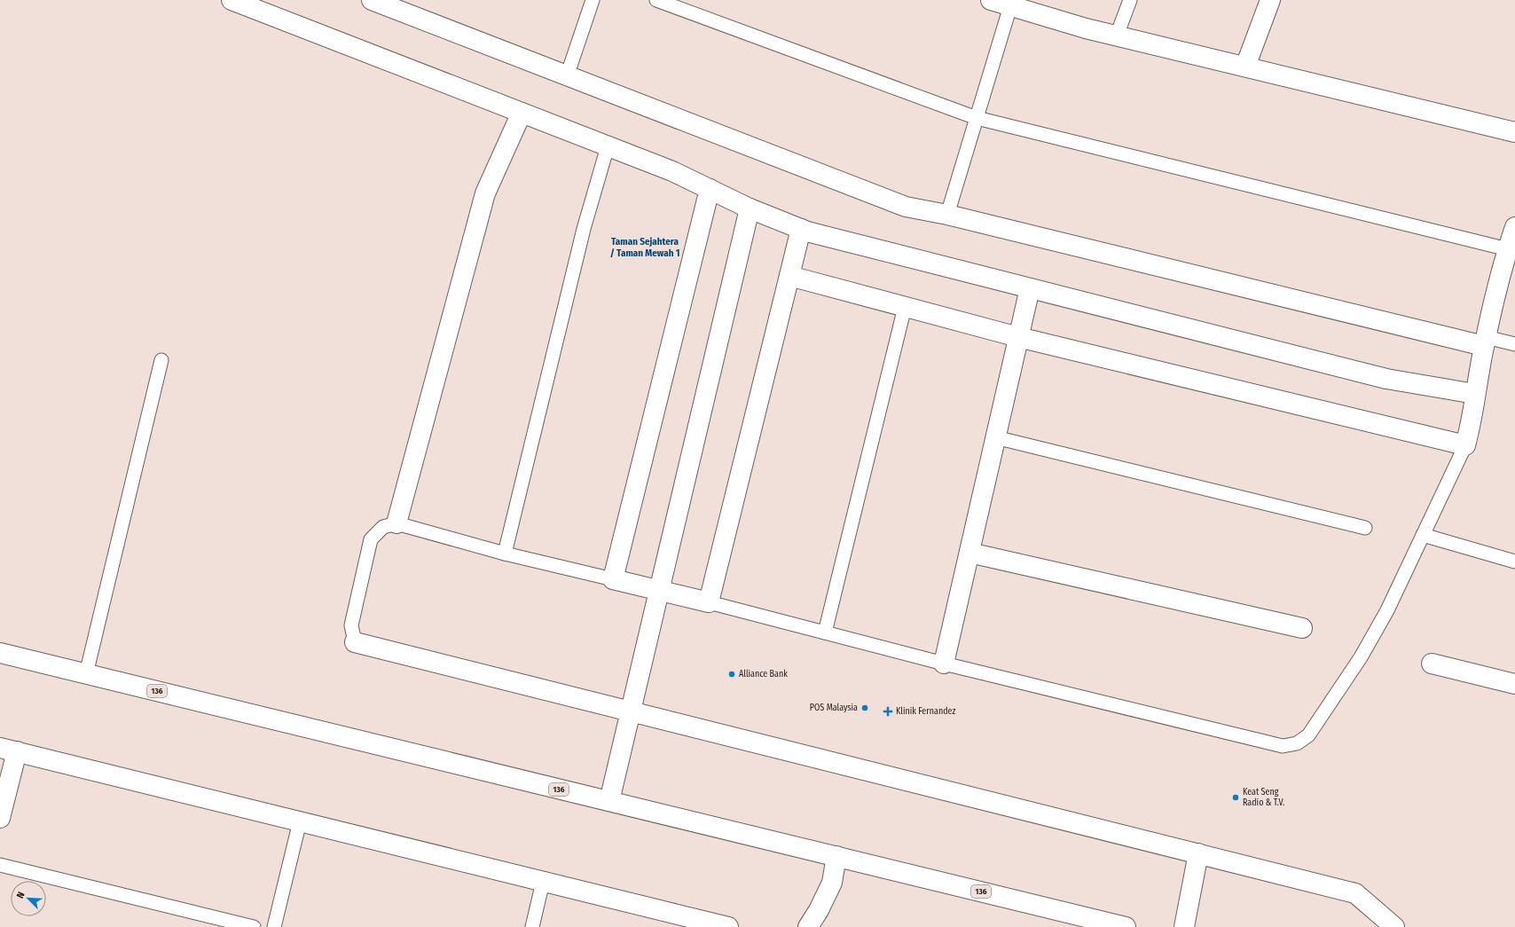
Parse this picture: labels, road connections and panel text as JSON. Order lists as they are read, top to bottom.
{
  "streets": {
    "street": ["136"]
  },
  "districts": ["Taman Sejahtera / Taman Mewah 1"],
  "places": {
    "other": ["Alliance Bank", "POS Malaysia", "Keat Seng Radio & T.V."],
    "health": ["Klinik Fernandez"]
  },
  "north": "top left"
}
